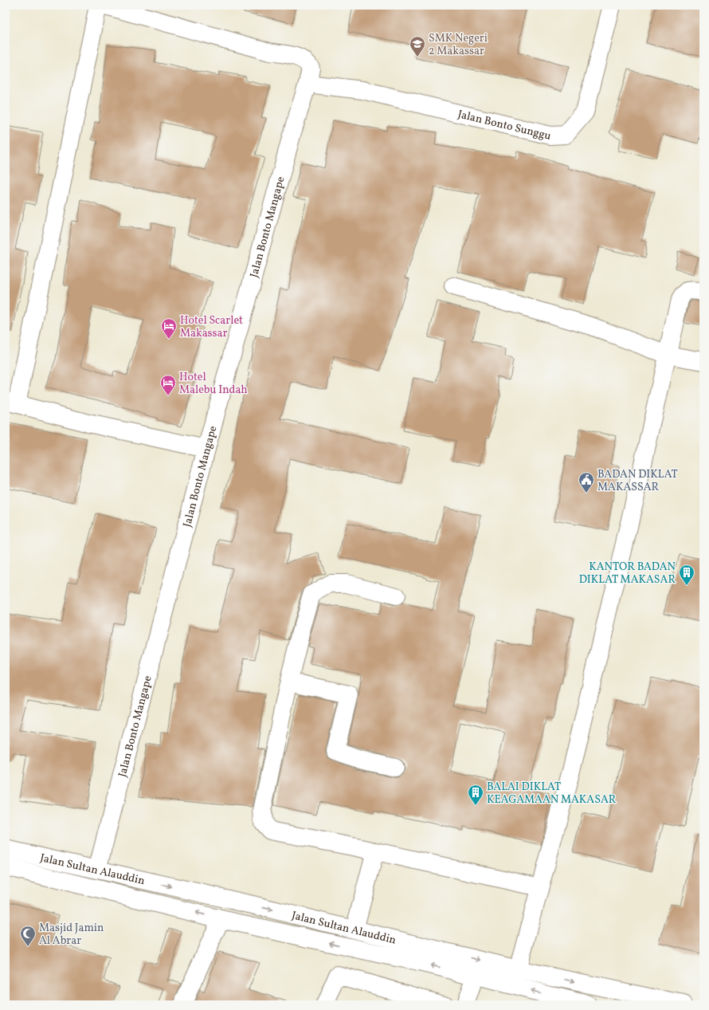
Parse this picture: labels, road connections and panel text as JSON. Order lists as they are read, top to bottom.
{
  "streets": {
    "street": ["Jalan Bonto Sunggu", "Jalan Bonto Mangape", "Jalan Sultan Alauddin"]
  },
  "crossings": [
    ["Jalan Bonto Sunggu", "Jalan Bonto Mangape"],
    ["Jalan Bonto Mangape", "Jalan Sultan Alauddin"]
  ],
  "places": {
    "school or university": ["SMK Negeri 2 Makassar"],
    "hotel": ["Hotel Scarlet Makassar", "Hotel Malebu Indah"],
    "public building": ["BADAN DIKLAT MAKASSAR"],
    "building": ["KANTOR BADAN DIKLAT MAKASAR", "BALAI DIKLAT KEAGAMAAN MAKASAR"],
    "mosque": ["Masjid Jamin Al Abrar"]
  }
}
